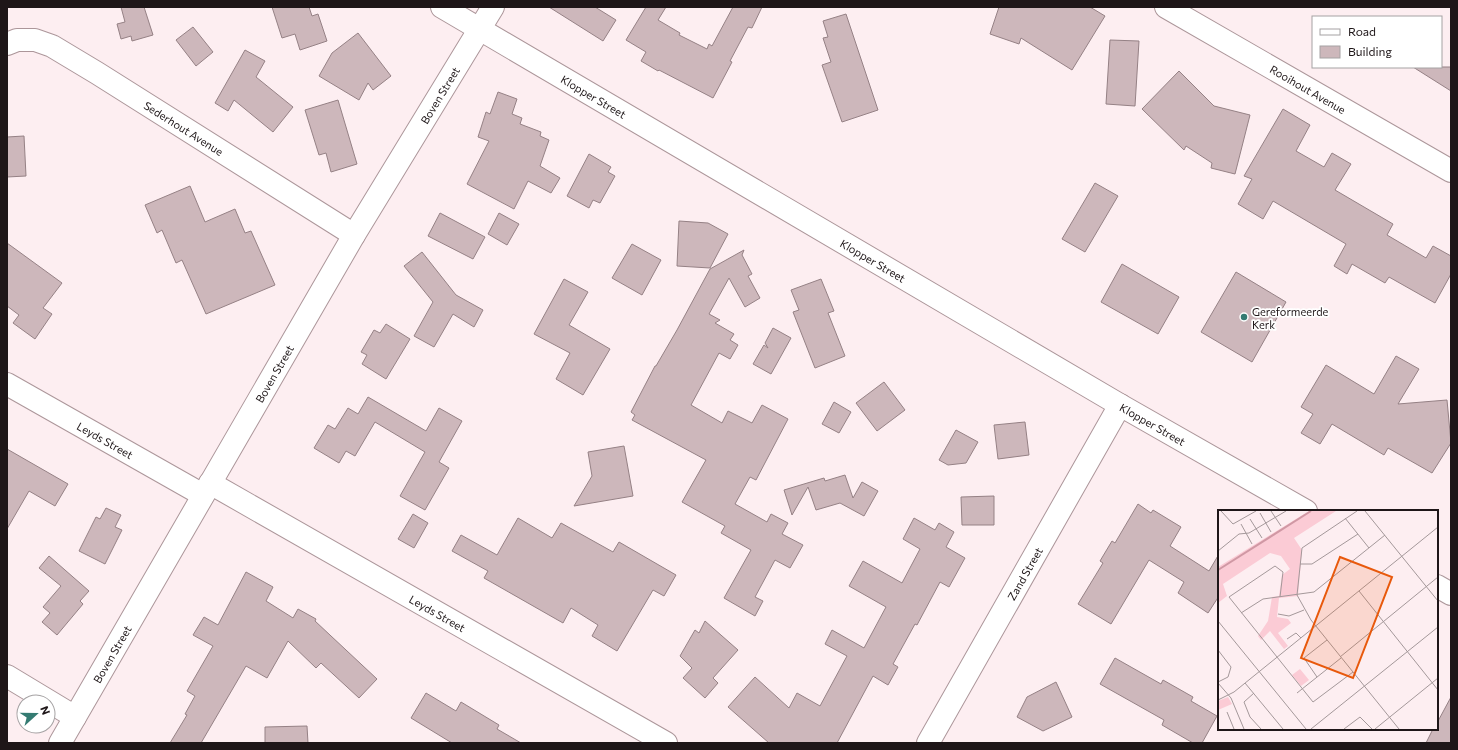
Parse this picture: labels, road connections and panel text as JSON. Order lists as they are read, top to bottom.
{
  "streets": {
    "street": [
      "Rooihout Avenue",
      "Boven Street",
      "Klopper Street",
      "Sederhout Avenue",
      "Leyds Street",
      "Zand Street"
    ]
  },
  "crossings": [
    ["Boven Street", "Klopper Street"],
    ["Boven Street", "Sederhout Avenue"],
    ["Boven Street", "Leyds Street"],
    ["Klopper Street", "Zand Street"]
  ],
  "places": ["Gereformeerde Kerk"],
  "legend": ["Road", "Building"],
  "north": "right"
}
